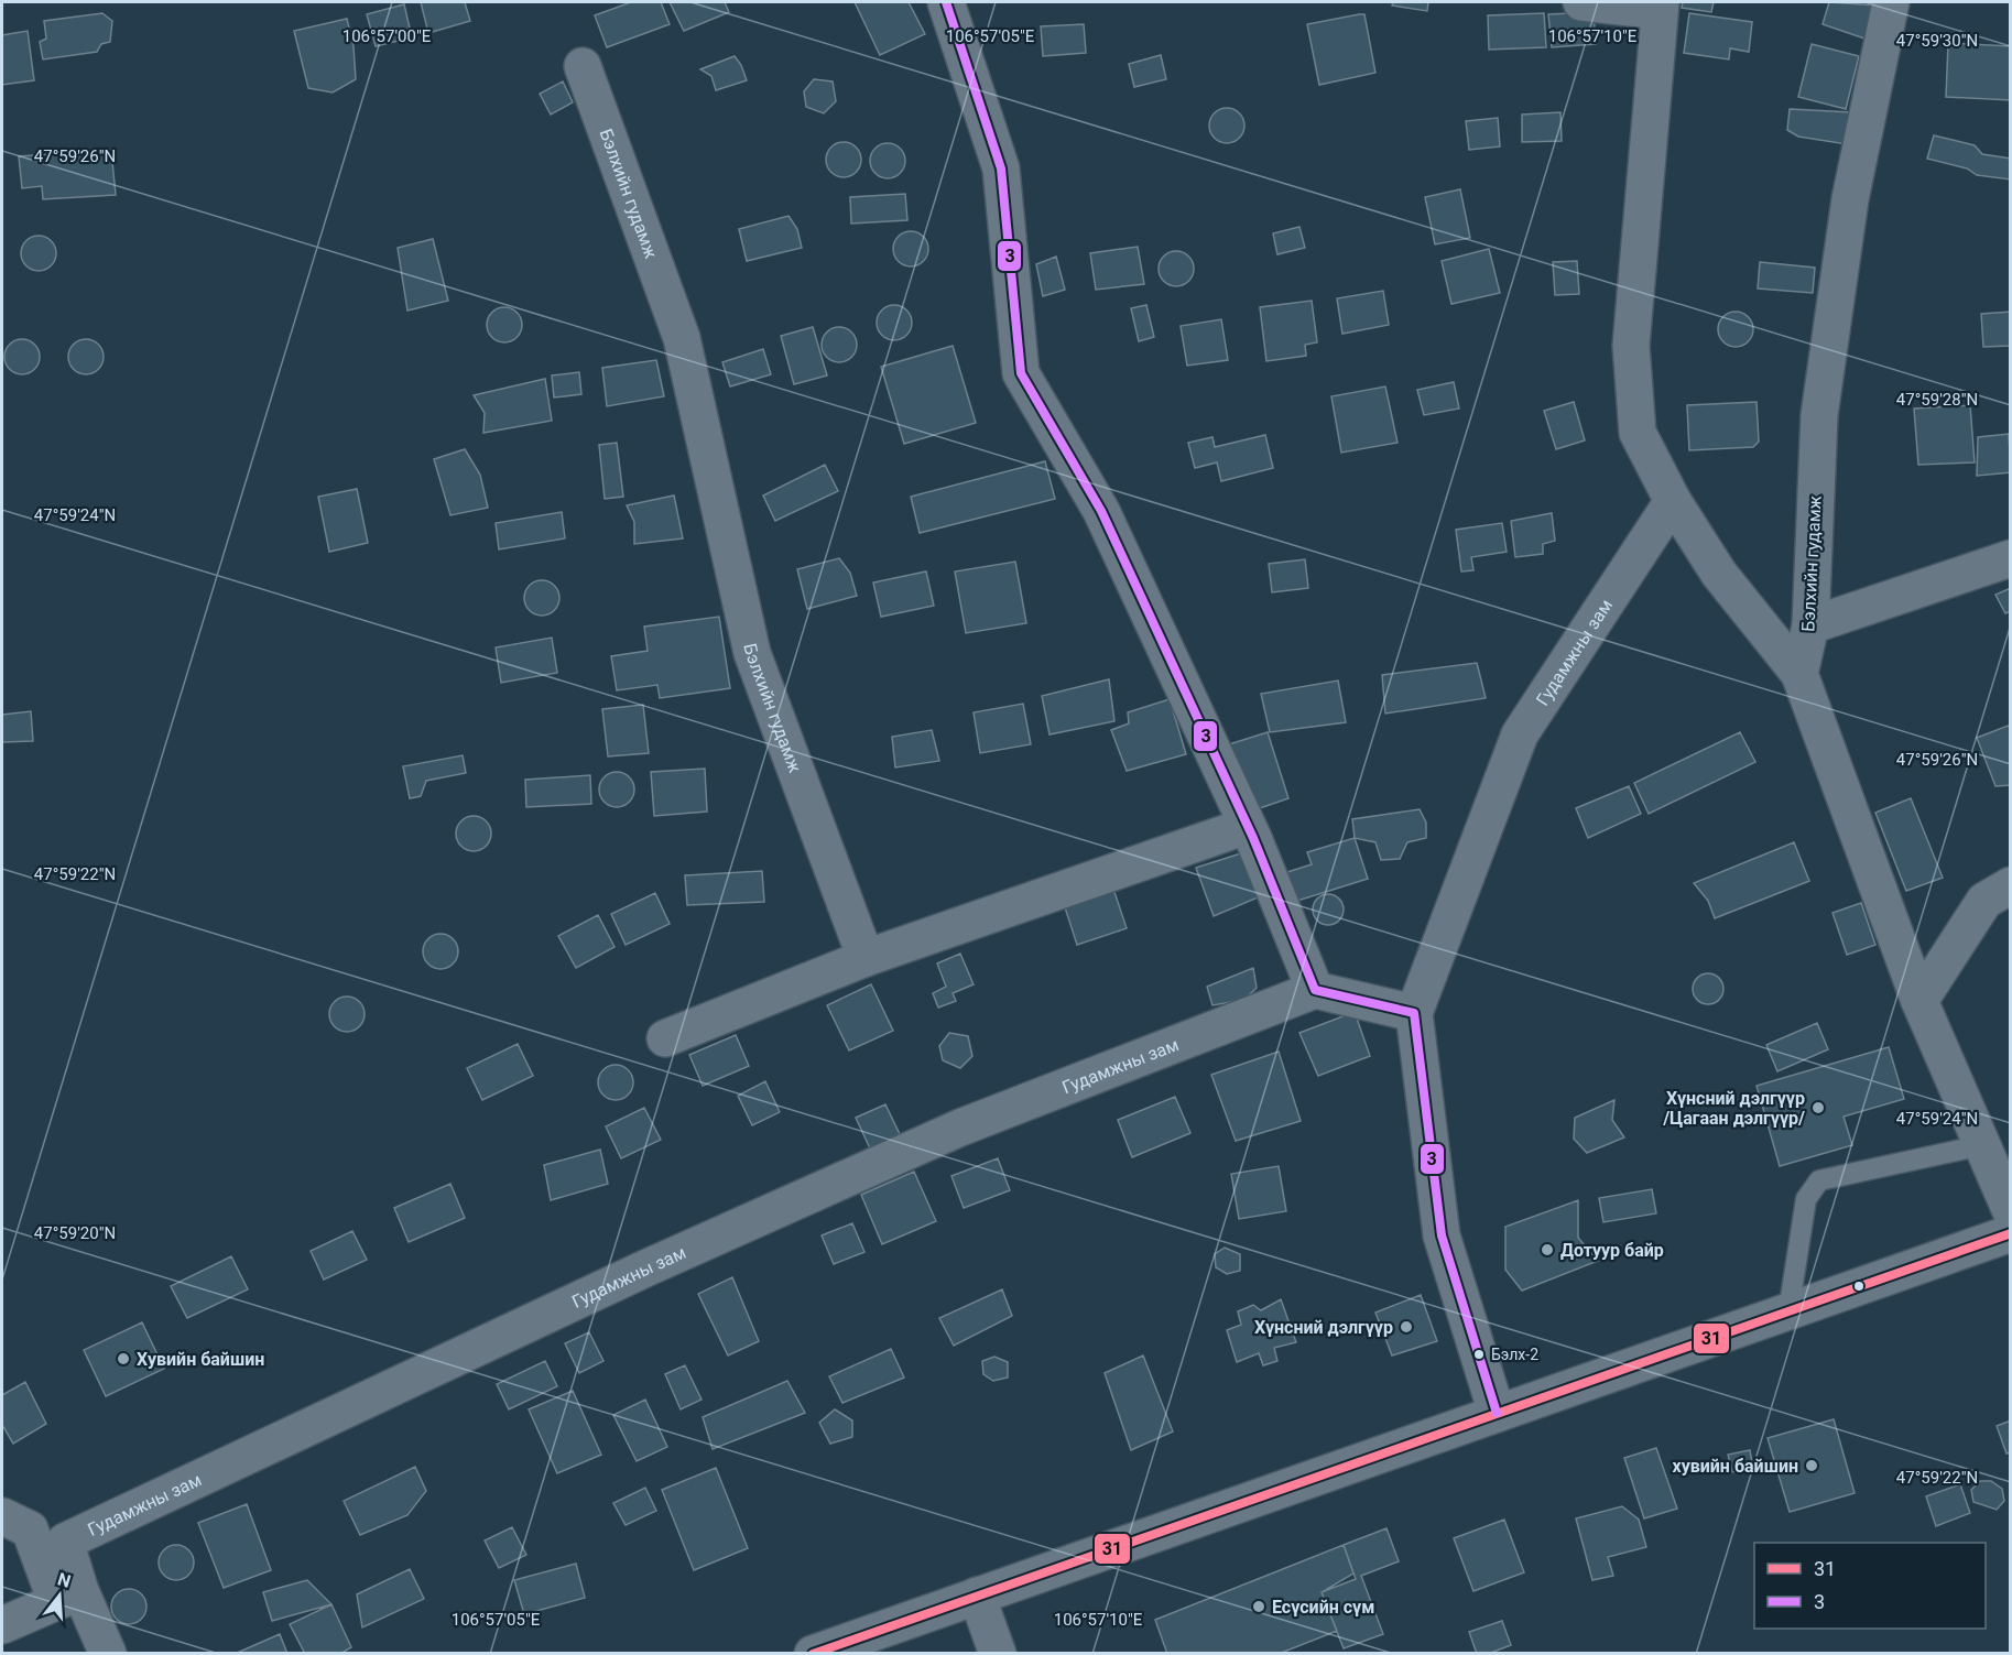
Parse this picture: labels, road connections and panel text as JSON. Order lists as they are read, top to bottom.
{
  "streets": {
    "street": ["Бэлхийн гудамж", "Гудамжны зам"]
  },
  "places": [
    "Хүнсний дэлгүүр /Цагаан дэлгүүр/",
    "Дотуур байр",
    "Хүнсний дэлгүүр",
    "Бэлх-2",
    "Хувийн байшин",
    "хувийн байшин",
    "Есүсийн сүм"
  ],
  "lines": ["transit line 3", "transit line 31"],
  "legend": ["31", "3"],
  "north": "top",
  "coordinates": [
    "106°57'00\"E",
    "106°57'05\"E",
    "106°57'10\"E",
    "47°59'30\"N",
    "47°59'26\"N",
    "47°59'28\"N",
    "47°59'24\"N",
    "47°59'22\"N",
    "47°59'20\"N"
  ]
}
